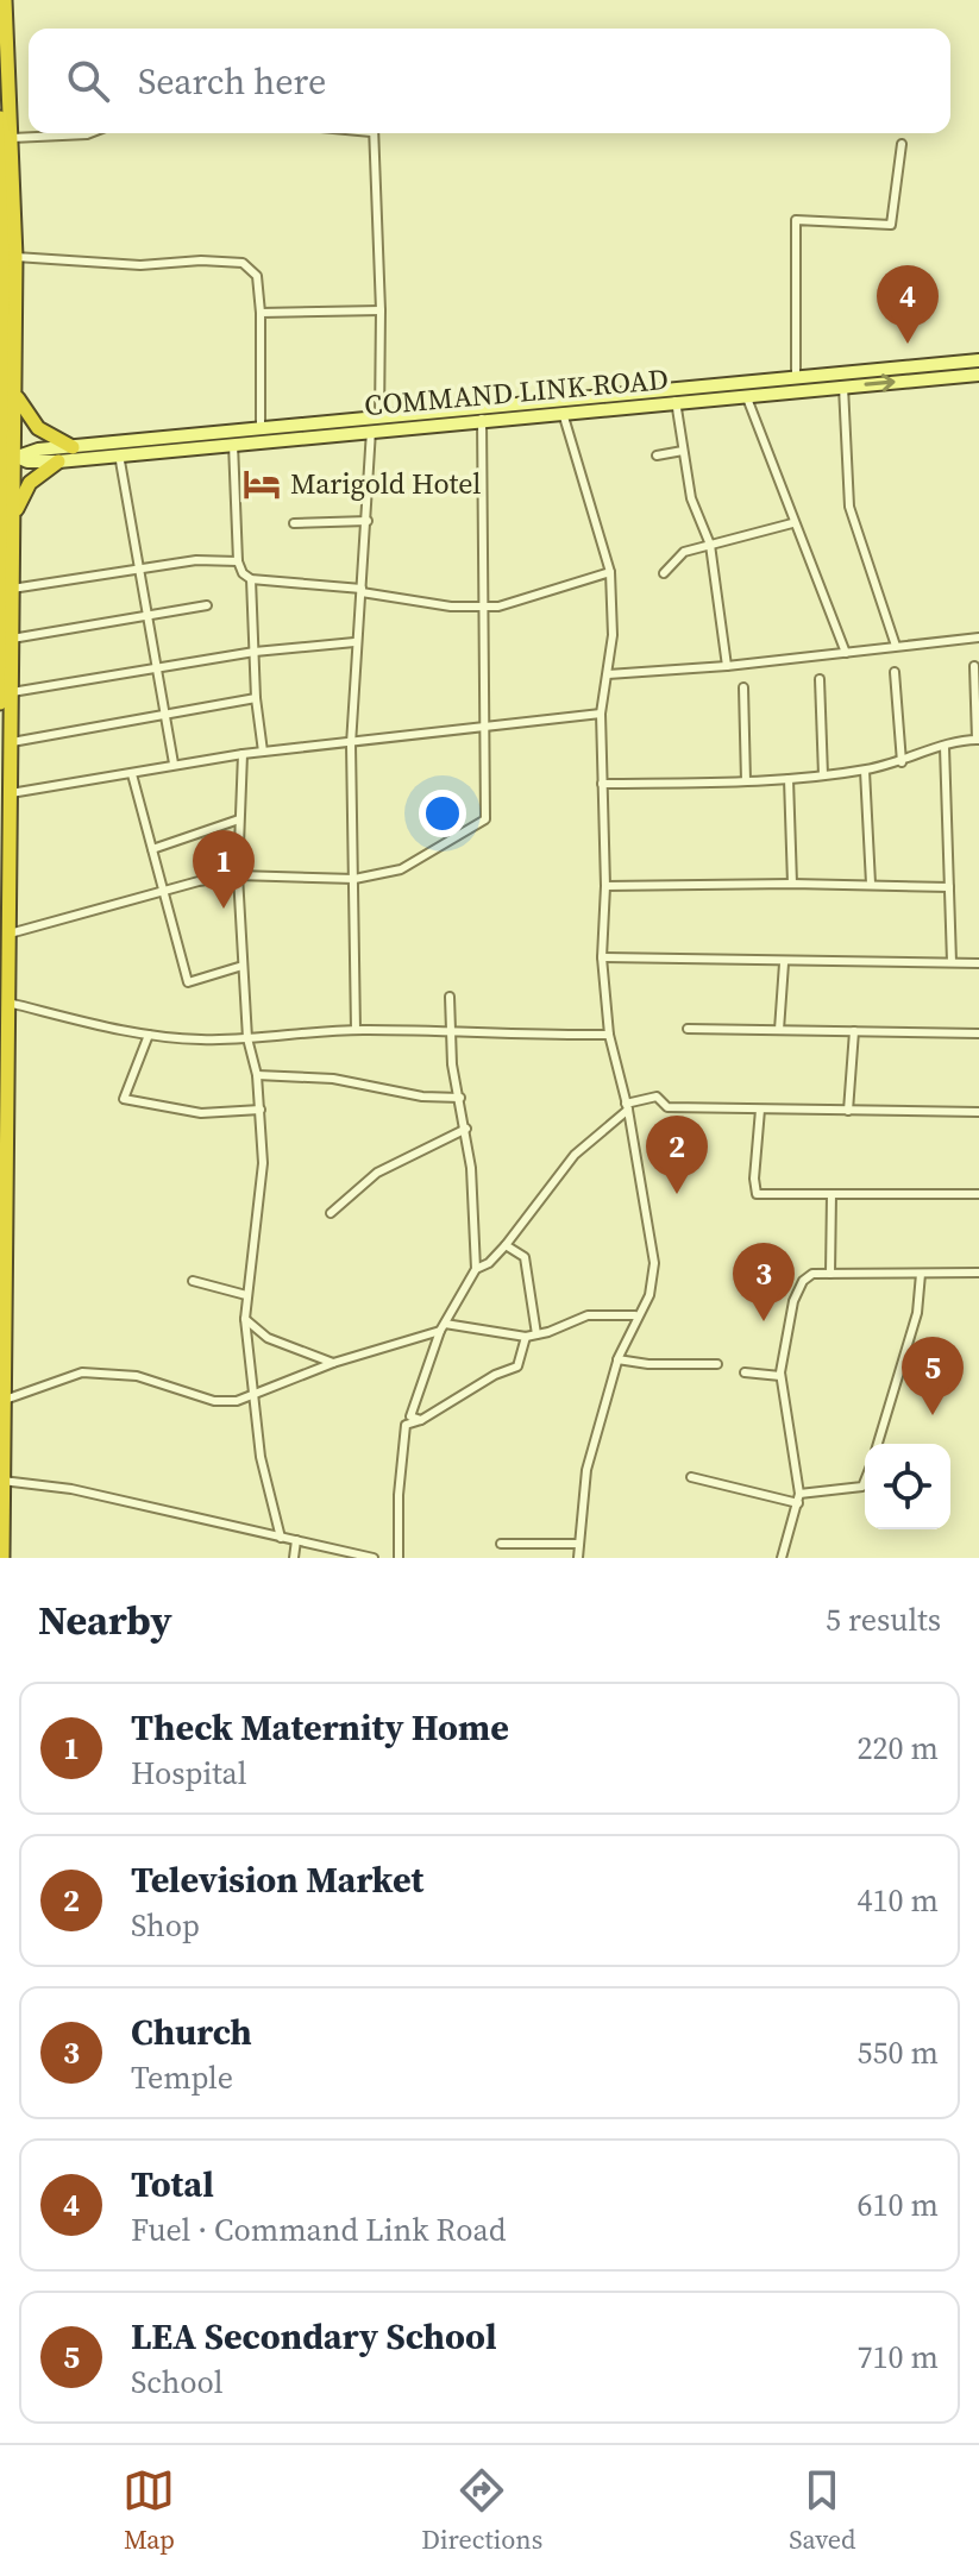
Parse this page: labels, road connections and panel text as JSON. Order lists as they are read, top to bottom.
{
  "streets": {
    "main road": ["COMMAND LINK ROAD"]
  },
  "places": {
    "hotel": ["Marigold Hotel"]
  },
  "page": {
    "search": "Search here",
    "pins": [
      "4",
      "1",
      "2",
      "3",
      "5"
    ],
    "heading": ["Nearby", "5 results"],
    "list": [
      {
        "mark": "1",
        "name": "Theck Maternity Home",
        "note": "Hospital",
        "value": "220 m"
      },
      {
        "mark": "2",
        "name": "Television Market",
        "note": "Shop",
        "value": "410 m"
      },
      {
        "mark": "3",
        "name": "Church",
        "note": "Temple",
        "value": "550 m"
      },
      {
        "mark": "4",
        "name": "Total",
        "note": "Fuel · Command Link Road",
        "value": "610 m"
      },
      {
        "mark": "5",
        "name": "LEA Secondary School",
        "note": "School",
        "value": "710 m"
      }
    ],
    "nav": ["Map", "Directions", "Saved"]
  }
}
